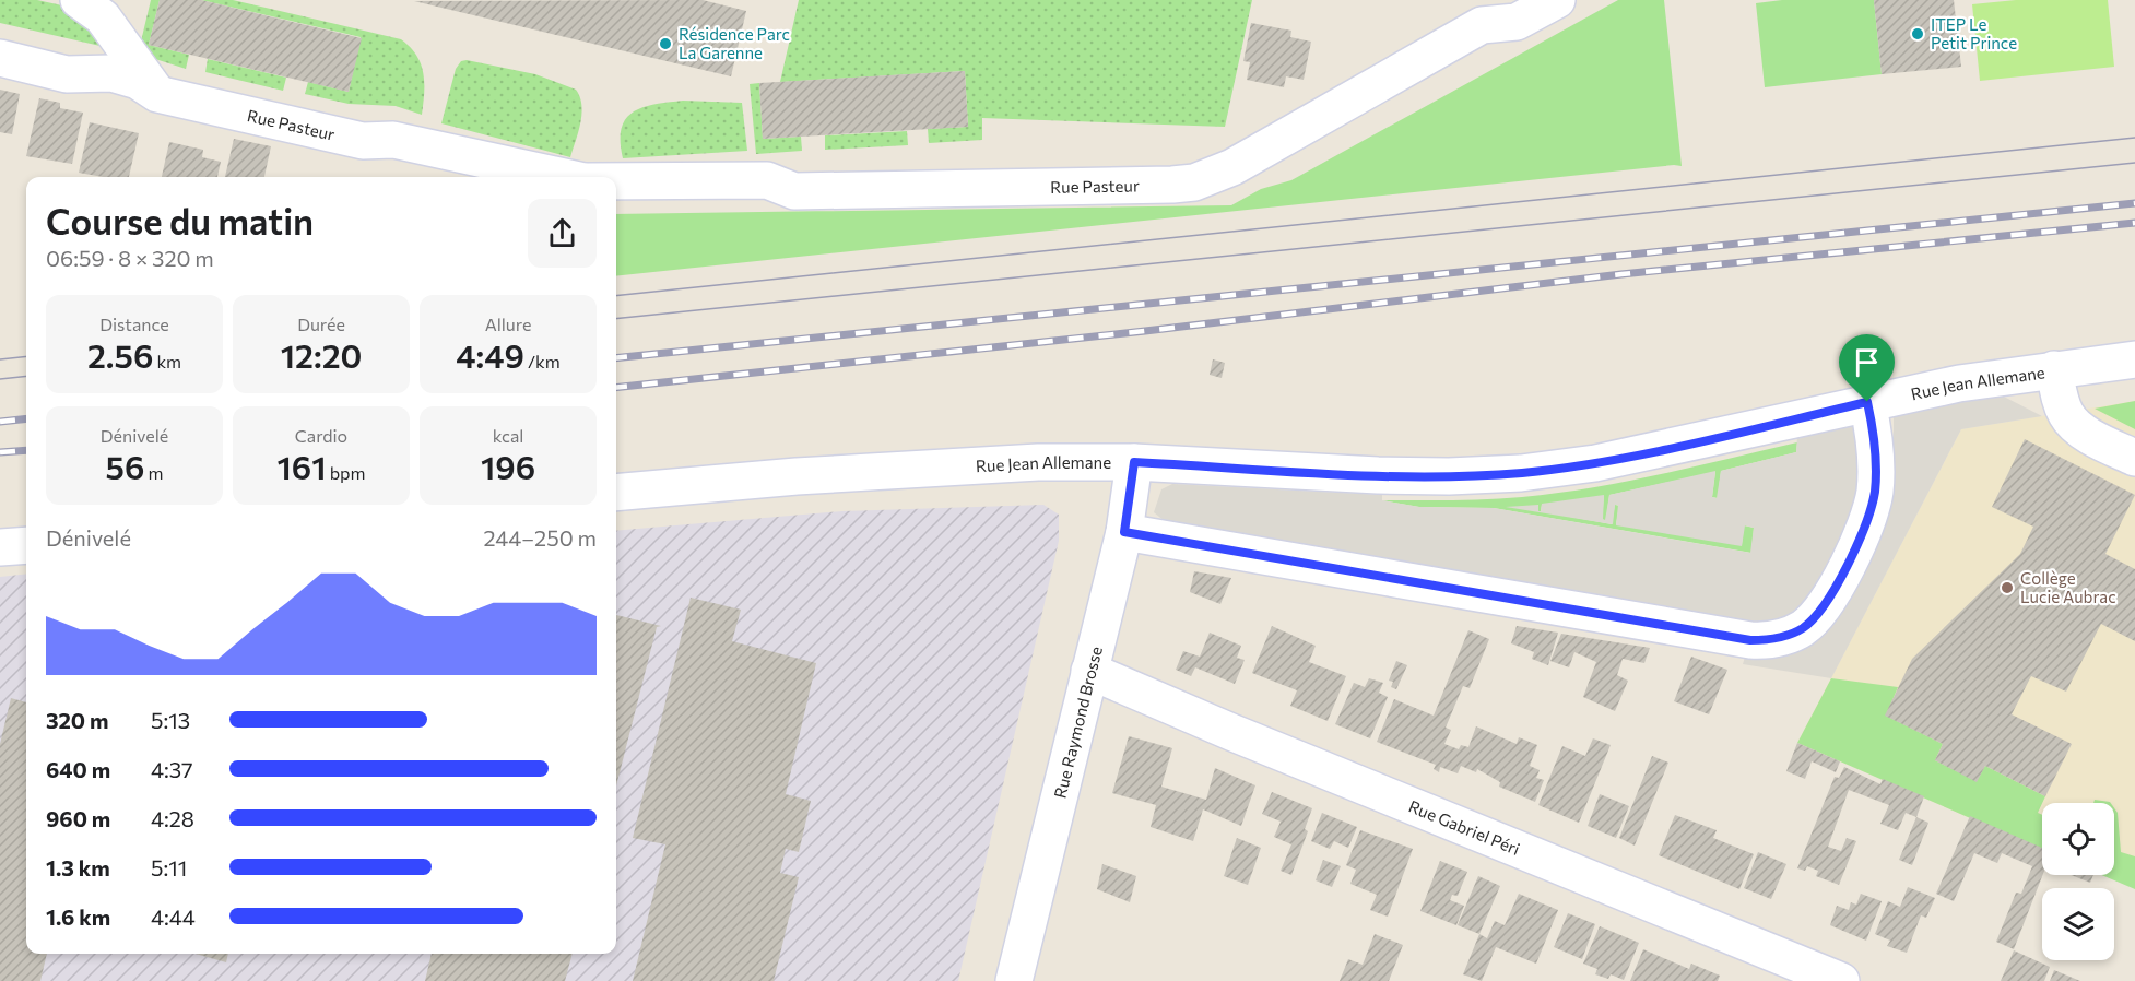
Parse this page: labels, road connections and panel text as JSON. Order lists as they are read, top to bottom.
{
  "streets": {
    "street": [
      "Rue Pasteur",
      "Rue Jean Allemane",
      "Rue Raymond Brosse",
      "Rue Gabriel Péri"
    ]
  },
  "crossings": [
    ["Rue Jean Allemane", "Rue Raymond Brosse"],
    ["Rue Raymond Brosse", "Rue Gabriel Péri"]
  ],
  "places": ["ITEP Le Petit Prince", "Résidence Parc La Garenne", "Collège Lucie Aubrac"],
  "page": {
    "heading": ["Course du matin", "06:59 · 8 × 320 m"],
    "stats": [
      ["Distance", "2.56 km"],
      ["Durée", "12:20"],
      ["Allure", "4:49 /km"],
      ["Dénivelé", "56 m"],
      ["Cardio", "161 bpm"],
      ["kcal", "196"]
    ],
    "chart": ["Dénivelé", "244–250 m"],
    "list": [
      {
        "name": "320 m",
        "note": "5:13"
      },
      {
        "name": "640 m",
        "note": "4:37"
      },
      {
        "name": "960 m",
        "note": "4:28"
      },
      {
        "name": "1.3 km",
        "note": "5:11"
      },
      {
        "name": "1.6 km",
        "note": "4:44"
      }
    ]
  }
}
